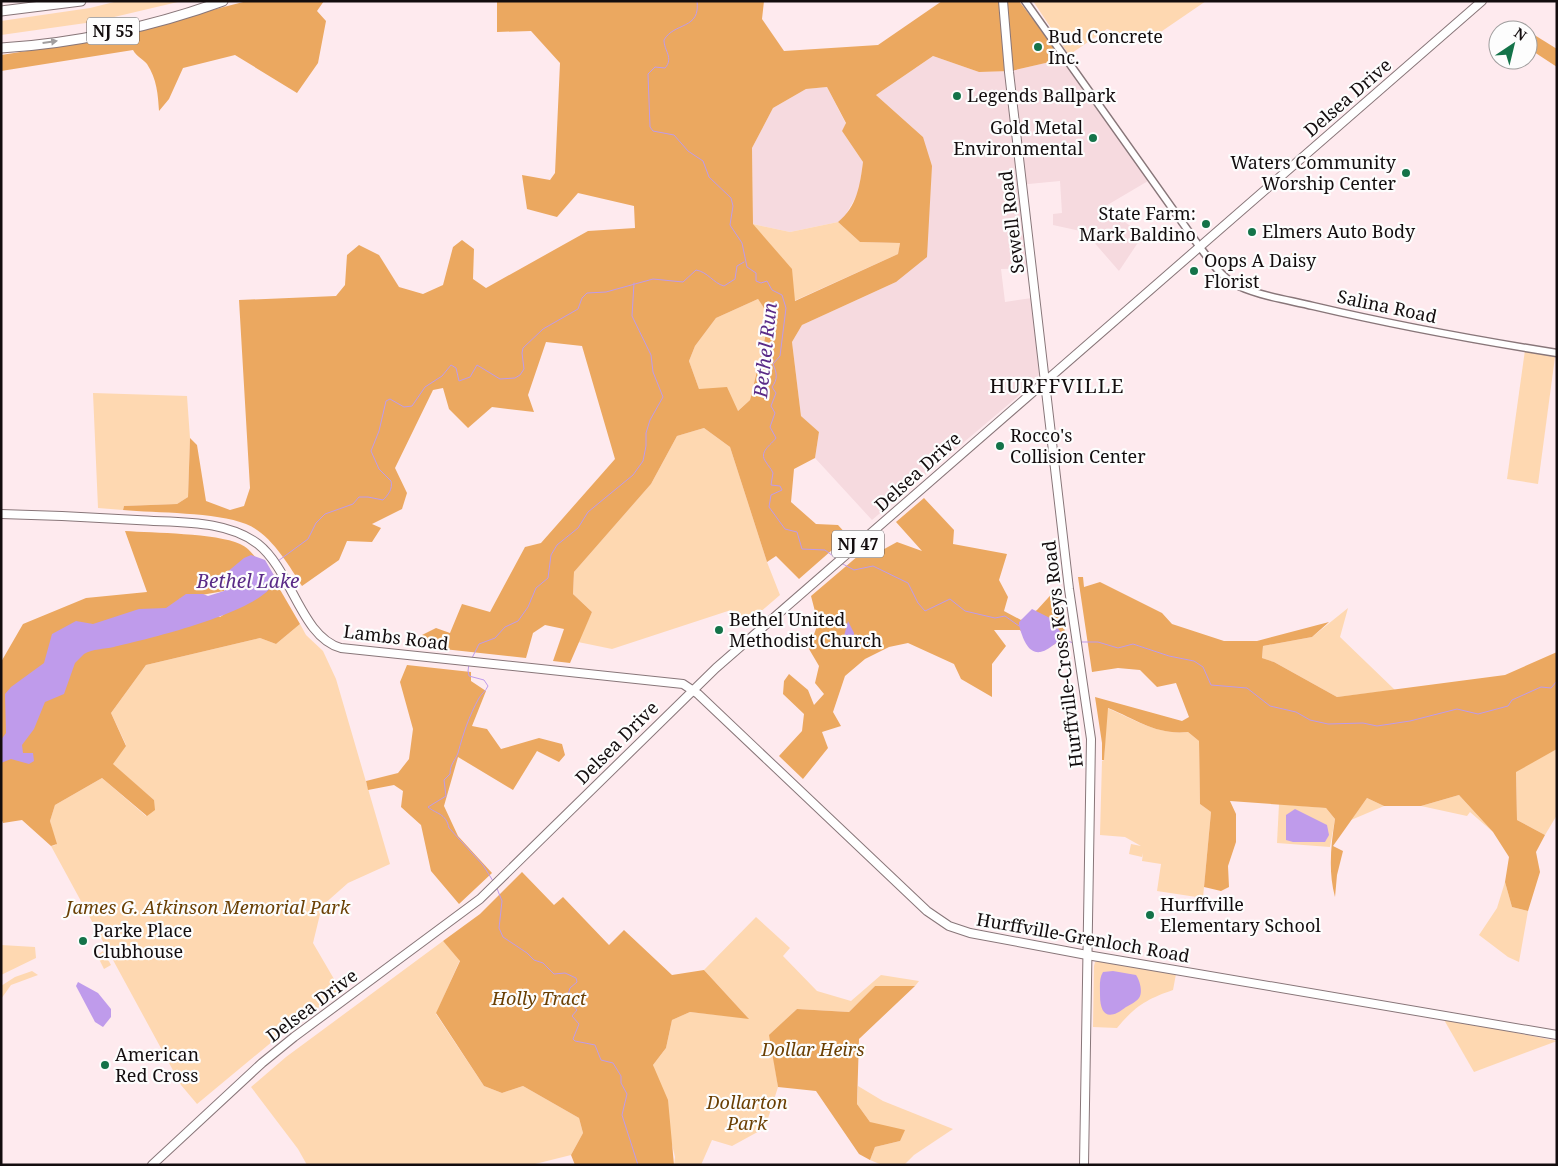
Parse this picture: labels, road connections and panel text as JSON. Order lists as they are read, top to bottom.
{
  "streets": {
    "highway": ["NJ 55"],
    "main road": [
      "Delsea Drive",
      "Sewell Road",
      "NJ 47",
      "Lambs Road",
      "Hurffville-Cross Keys Road",
      "Hurffville-Grenloch Road"
    ],
    "street": ["Salina Road"]
  },
  "crossings": [
    ["Delsea Drive", "Sewell Road"],
    ["Delsea Drive", "Salina Road"],
    ["Delsea Drive", "Lambs Road"],
    ["Delsea Drive", "Hurffville-Cross Keys Road"],
    ["Delsea Drive", "Hurffville-Grenloch Road"],
    ["Sewell Road", "Hurffville-Cross Keys Road"],
    ["Lambs Road", "Hurffville-Grenloch Road"],
    ["Hurffville-Cross Keys Road", "Hurffville-Grenloch Road"]
  ],
  "districts": ["HURFFVILLE"],
  "water": ["Bethel Run", "Bethel Lake"],
  "parks": [
    "James G. Atkinson Memorial Park",
    "Holly Tract",
    "Dollar Heirs",
    "Dollarton Park"
  ],
  "places": [
    "Bud Concrete Inc.",
    "Legends Ballpark",
    "Gold Metal Environmental",
    "Waters Community Worship Center",
    "State Farm: Mark Baldino",
    "Elmers Auto Body",
    "Oops A Daisy Florist",
    "Rocco's Collision Center",
    "Bethel United Methodist Church",
    "Hurffville Elementary School",
    "Parke Place Clubhouse",
    "American Red Cross"
  ],
  "north": "top right"
}
